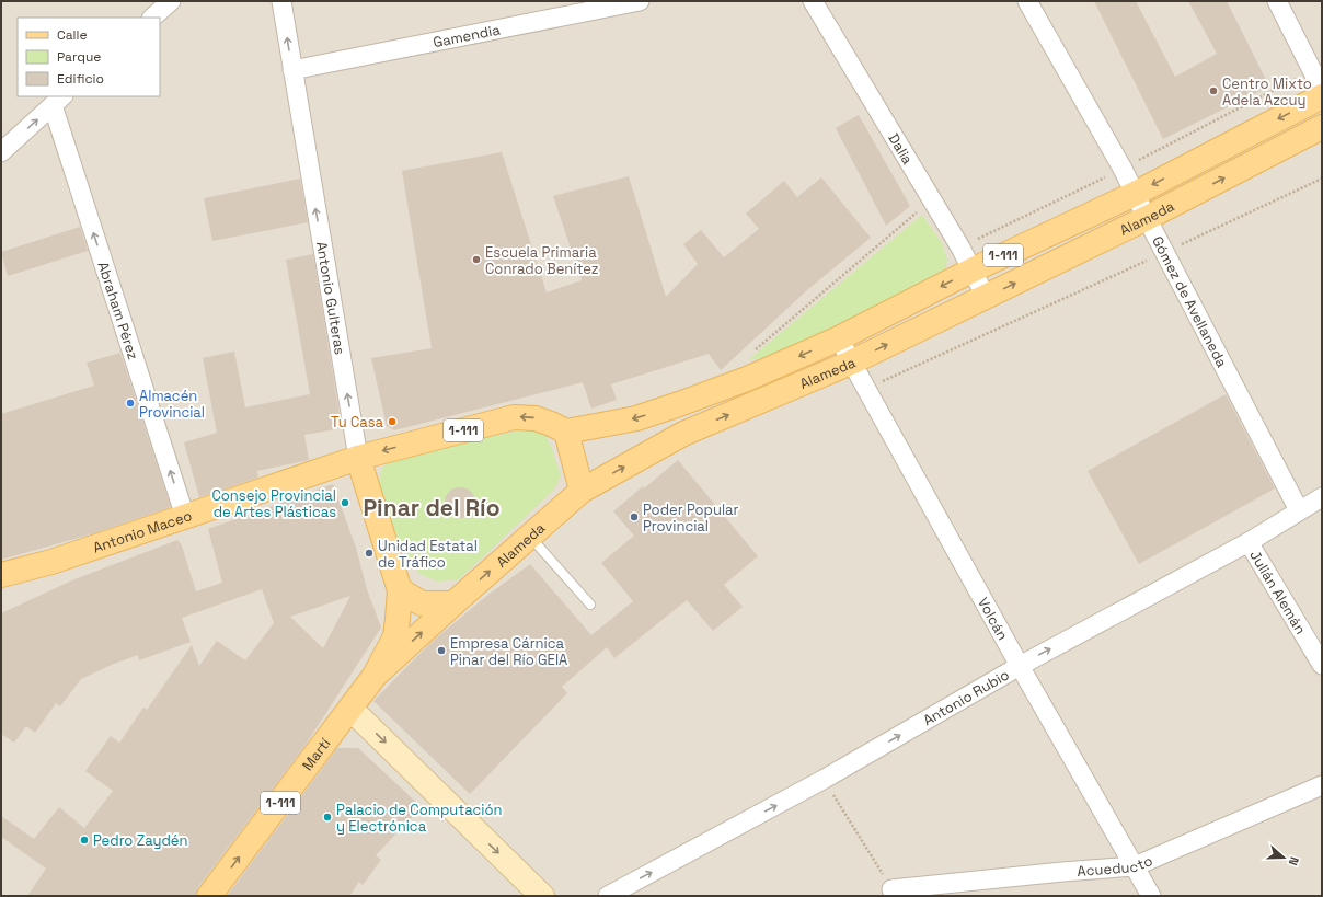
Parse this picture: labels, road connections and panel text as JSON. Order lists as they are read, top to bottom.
{
  "streets": {
    "main road": [
      "Alameda",
      "1-111",
      "Antonio Gulteras",
      "Antonio Maceo",
      "Martí"
    ],
    "street": [
      "Gamendia",
      "Dalia",
      "Gómez de Avellaneda",
      "Abraham Pérez",
      "Julián Alemán",
      "Volcán",
      "Antonio Rubio",
      "Acueducto"
    ]
  },
  "crossings": [
    ["Gamendia", "Antonio Gulteras"],
    ["Dalia", "Alameda"],
    ["Alameda", "1-111"],
    ["Alameda", "Antonio Gulteras"],
    ["Alameda", "Gómez de Avellaneda"],
    ["Alameda", "Volcán"],
    ["Alameda", "Martí"],
    ["1-111", "Antonio Gulteras"],
    ["1-111", "Antonio Maceo"],
    ["Antonio Gulteras", "Antonio Maceo"],
    ["Antonio Gulteras", "Martí"],
    ["Gómez de Avellaneda", "Antonio Rubio"],
    ["Abraham Pérez", "Antonio Maceo"],
    ["Julián Alemán", "Antonio Rubio"],
    ["Volcán", "Antonio Rubio"],
    ["Volcán", "Acueducto"]
  ],
  "one_way": [
    "Antonio Gulteras",
    "Abraham Pérez",
    "Antonio Rubio",
    "Martí"
  ],
  "districts": ["Pinar del Río"],
  "places": [
    "Centro Mixto Adela Azcuy",
    "Escuela Primaria Conrado Benítez",
    "Almacén Provincial",
    "Tu Casa",
    "Consejo Provincial de Artes Plásticas",
    "Poder Popular Provincial",
    "Unidad Estatal de Tráfico",
    "Empresa Cárnica Pinar del Río GEIA",
    "Palacio de Computación y Electrónica",
    "Pedro Zaydén"
  ],
  "legend": ["Calle", "Parque", "Edificio"],
  "north": "right"
}
